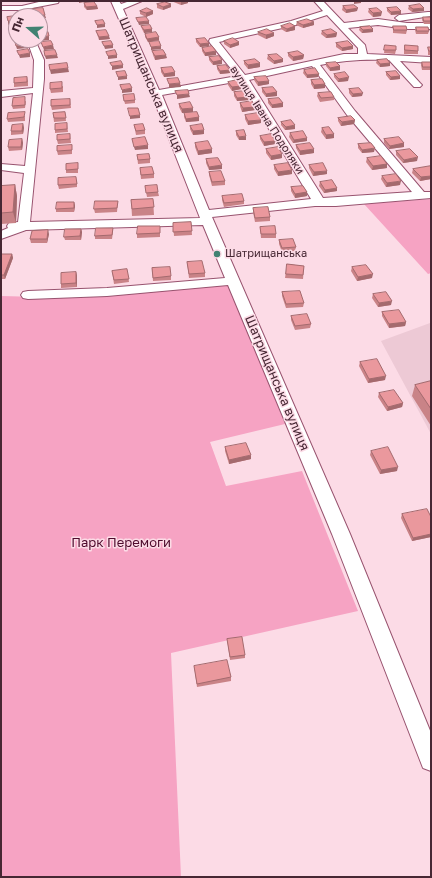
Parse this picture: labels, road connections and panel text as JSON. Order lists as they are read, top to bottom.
{
  "streets": {
    "street": ["Шатрищанська вулиця", "вулиця Івана Подоляки"]
  },
  "parks": ["Парк Перемоги"],
  "places": ["Шатрищанська"],
  "north": "left"
}
